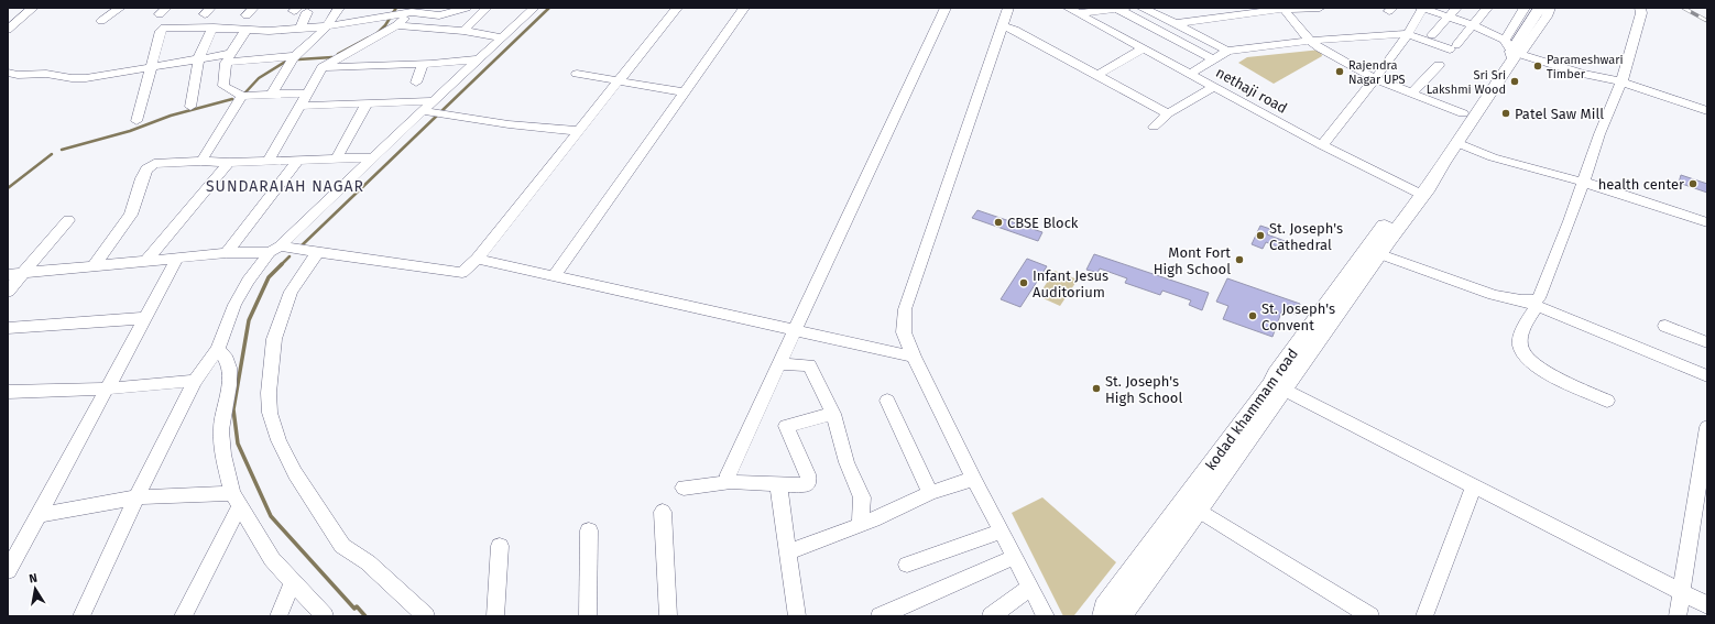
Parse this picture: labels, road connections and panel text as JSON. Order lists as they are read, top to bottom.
{
  "streets": {
    "main road": ["kodad khammam road"],
    "street": ["nethaji road"]
  },
  "crossings": [
    ["nethaji road", "kodad khammam road"]
  ],
  "districts": ["SUNDARAIAH NAGAR"],
  "places": [
    "Parameshwari Timber",
    "Rajendra Nagar UPS",
    "Sri Sri Lakshmi Wood",
    "Patel Saw Mill",
    "health center",
    "CBSE Block",
    "St. Joseph's Cathedral",
    "Mont Fort High School",
    "Infant Jesus Auditorium",
    "St. Joseph's Convent",
    "St. Joseph's High School"
  ],
  "north": "top"
}
